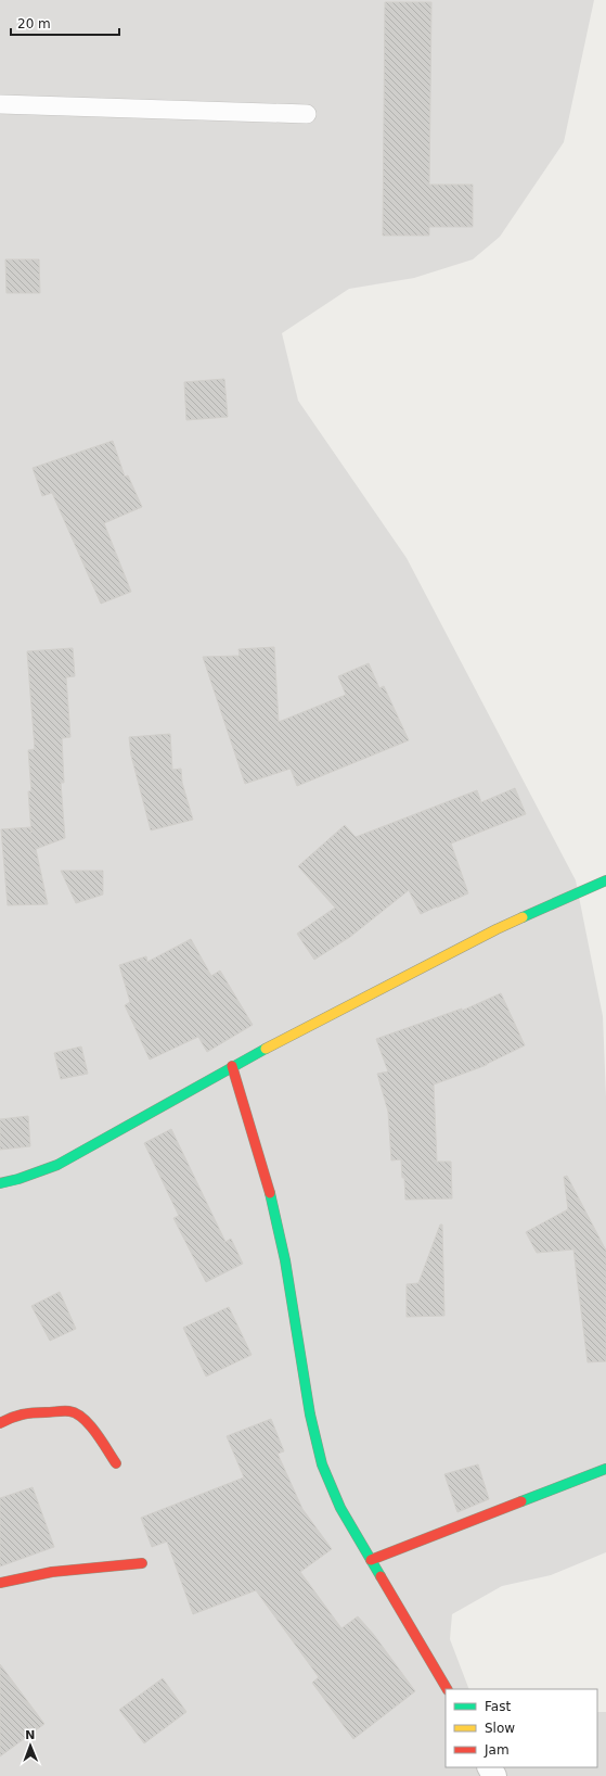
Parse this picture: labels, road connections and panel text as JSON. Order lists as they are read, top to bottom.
{
  "legend": ["Fast", "Slow", "Jam"],
  "scale_bar": "20 m",
  "north": "top"
}
